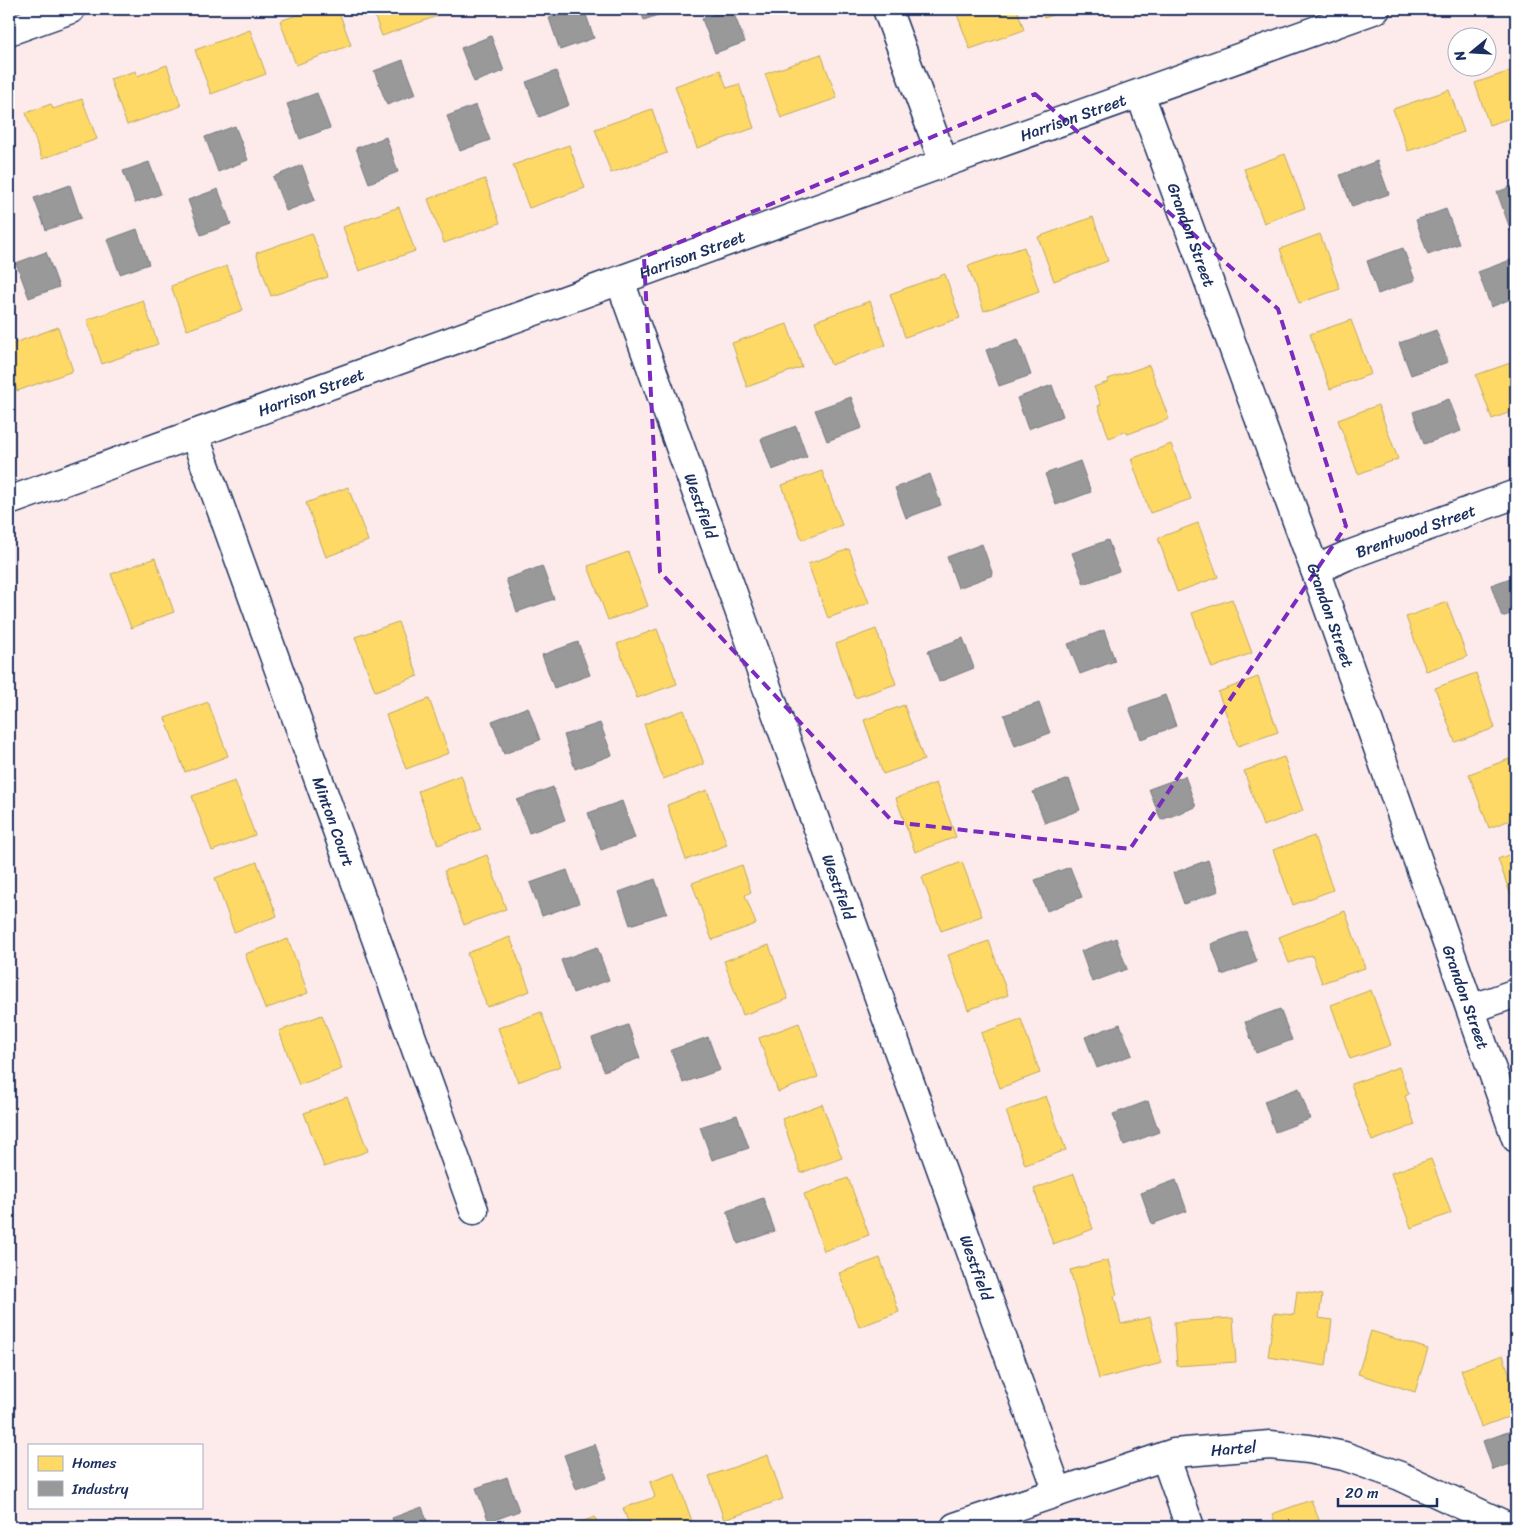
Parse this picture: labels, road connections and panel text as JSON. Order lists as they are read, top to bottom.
{
  "streets": {
    "street": [
      "Harrison Street",
      "Grandon Street",
      "Westfield",
      "Brentwood Street",
      "Minton Court",
      "Hartel"
    ]
  },
  "crossings": [
    ["Harrison Street", "Grandon Street"],
    ["Harrison Street", "Westfield"],
    ["Harrison Street", "Minton Court"],
    ["Grandon Street", "Brentwood Street"],
    ["Westfield", "Hartel"]
  ],
  "legend": ["Homes", "Industry"],
  "scale_bar": "20 m",
  "north": "left"
}
